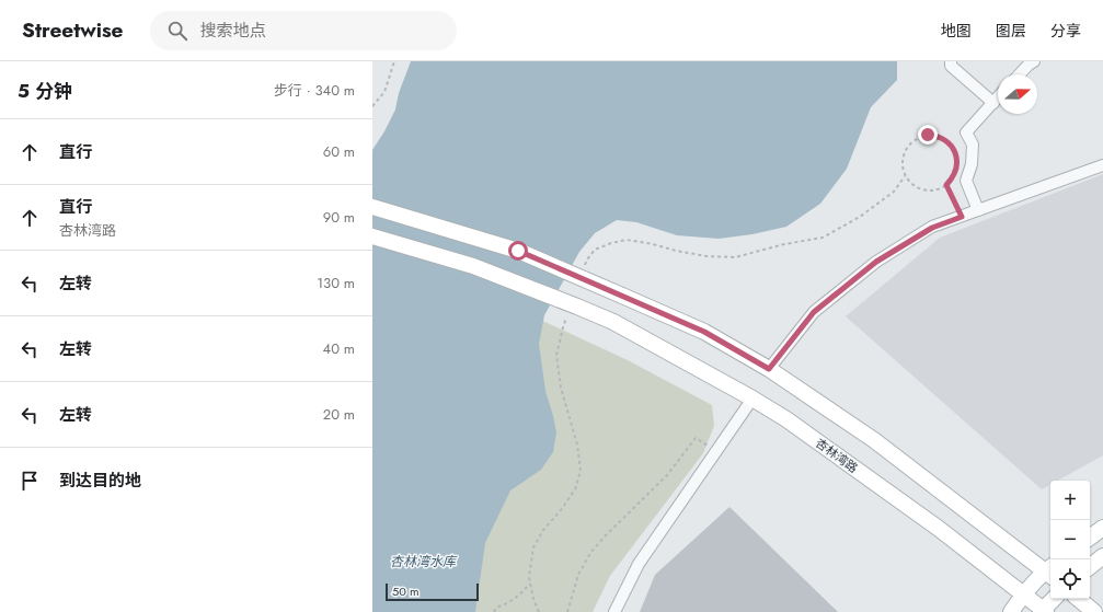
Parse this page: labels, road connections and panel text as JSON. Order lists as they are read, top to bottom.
{
  "streets": {
    "main road": ["杏林湾路"]
  },
  "water": ["杏林湾水库"],
  "scale_bar": "50 m",
  "north": "right",
  "page": {
    "header": "Streetwise",
    "search": "搜索地点",
    "nav": ["地图", "图层", "分享"],
    "heading": ["5 分钟", "步行 · 340 m"],
    "list": [
      ["直行", "60 m"],
      ["直行", "杏林湾路", "90 m"],
      ["左转", "130 m"],
      ["左转", "40 m"],
      ["左转", "20 m"],
      "到达目的地"
    ],
    "map_buttons": ["+", "−"],
    "scale": "50 m"
  }
}
